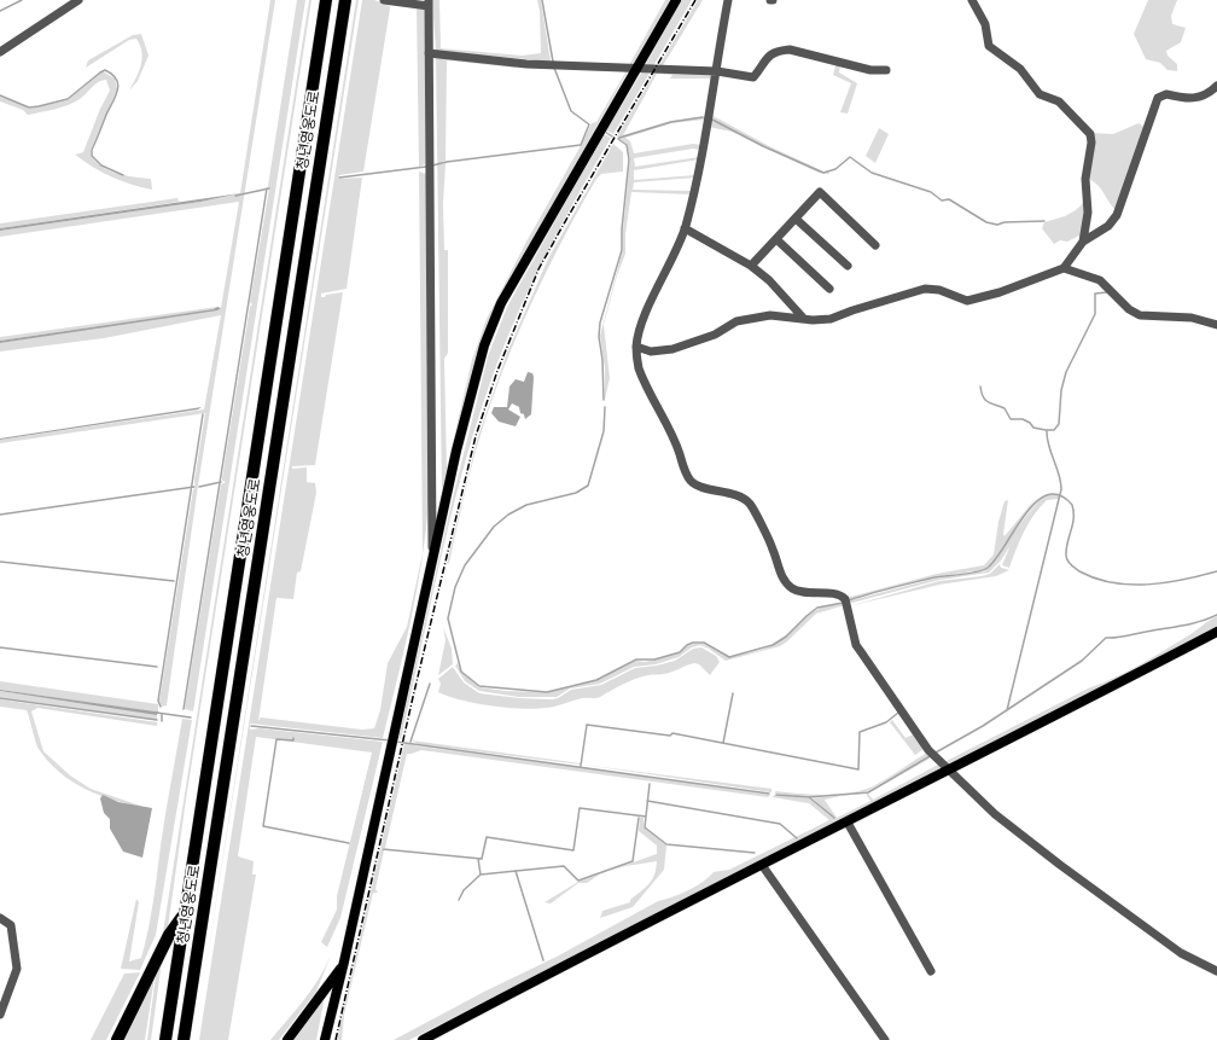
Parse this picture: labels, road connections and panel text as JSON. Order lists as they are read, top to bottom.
{
  "streets": {
    "highway": ["청년영웅도로"]
  }
}
